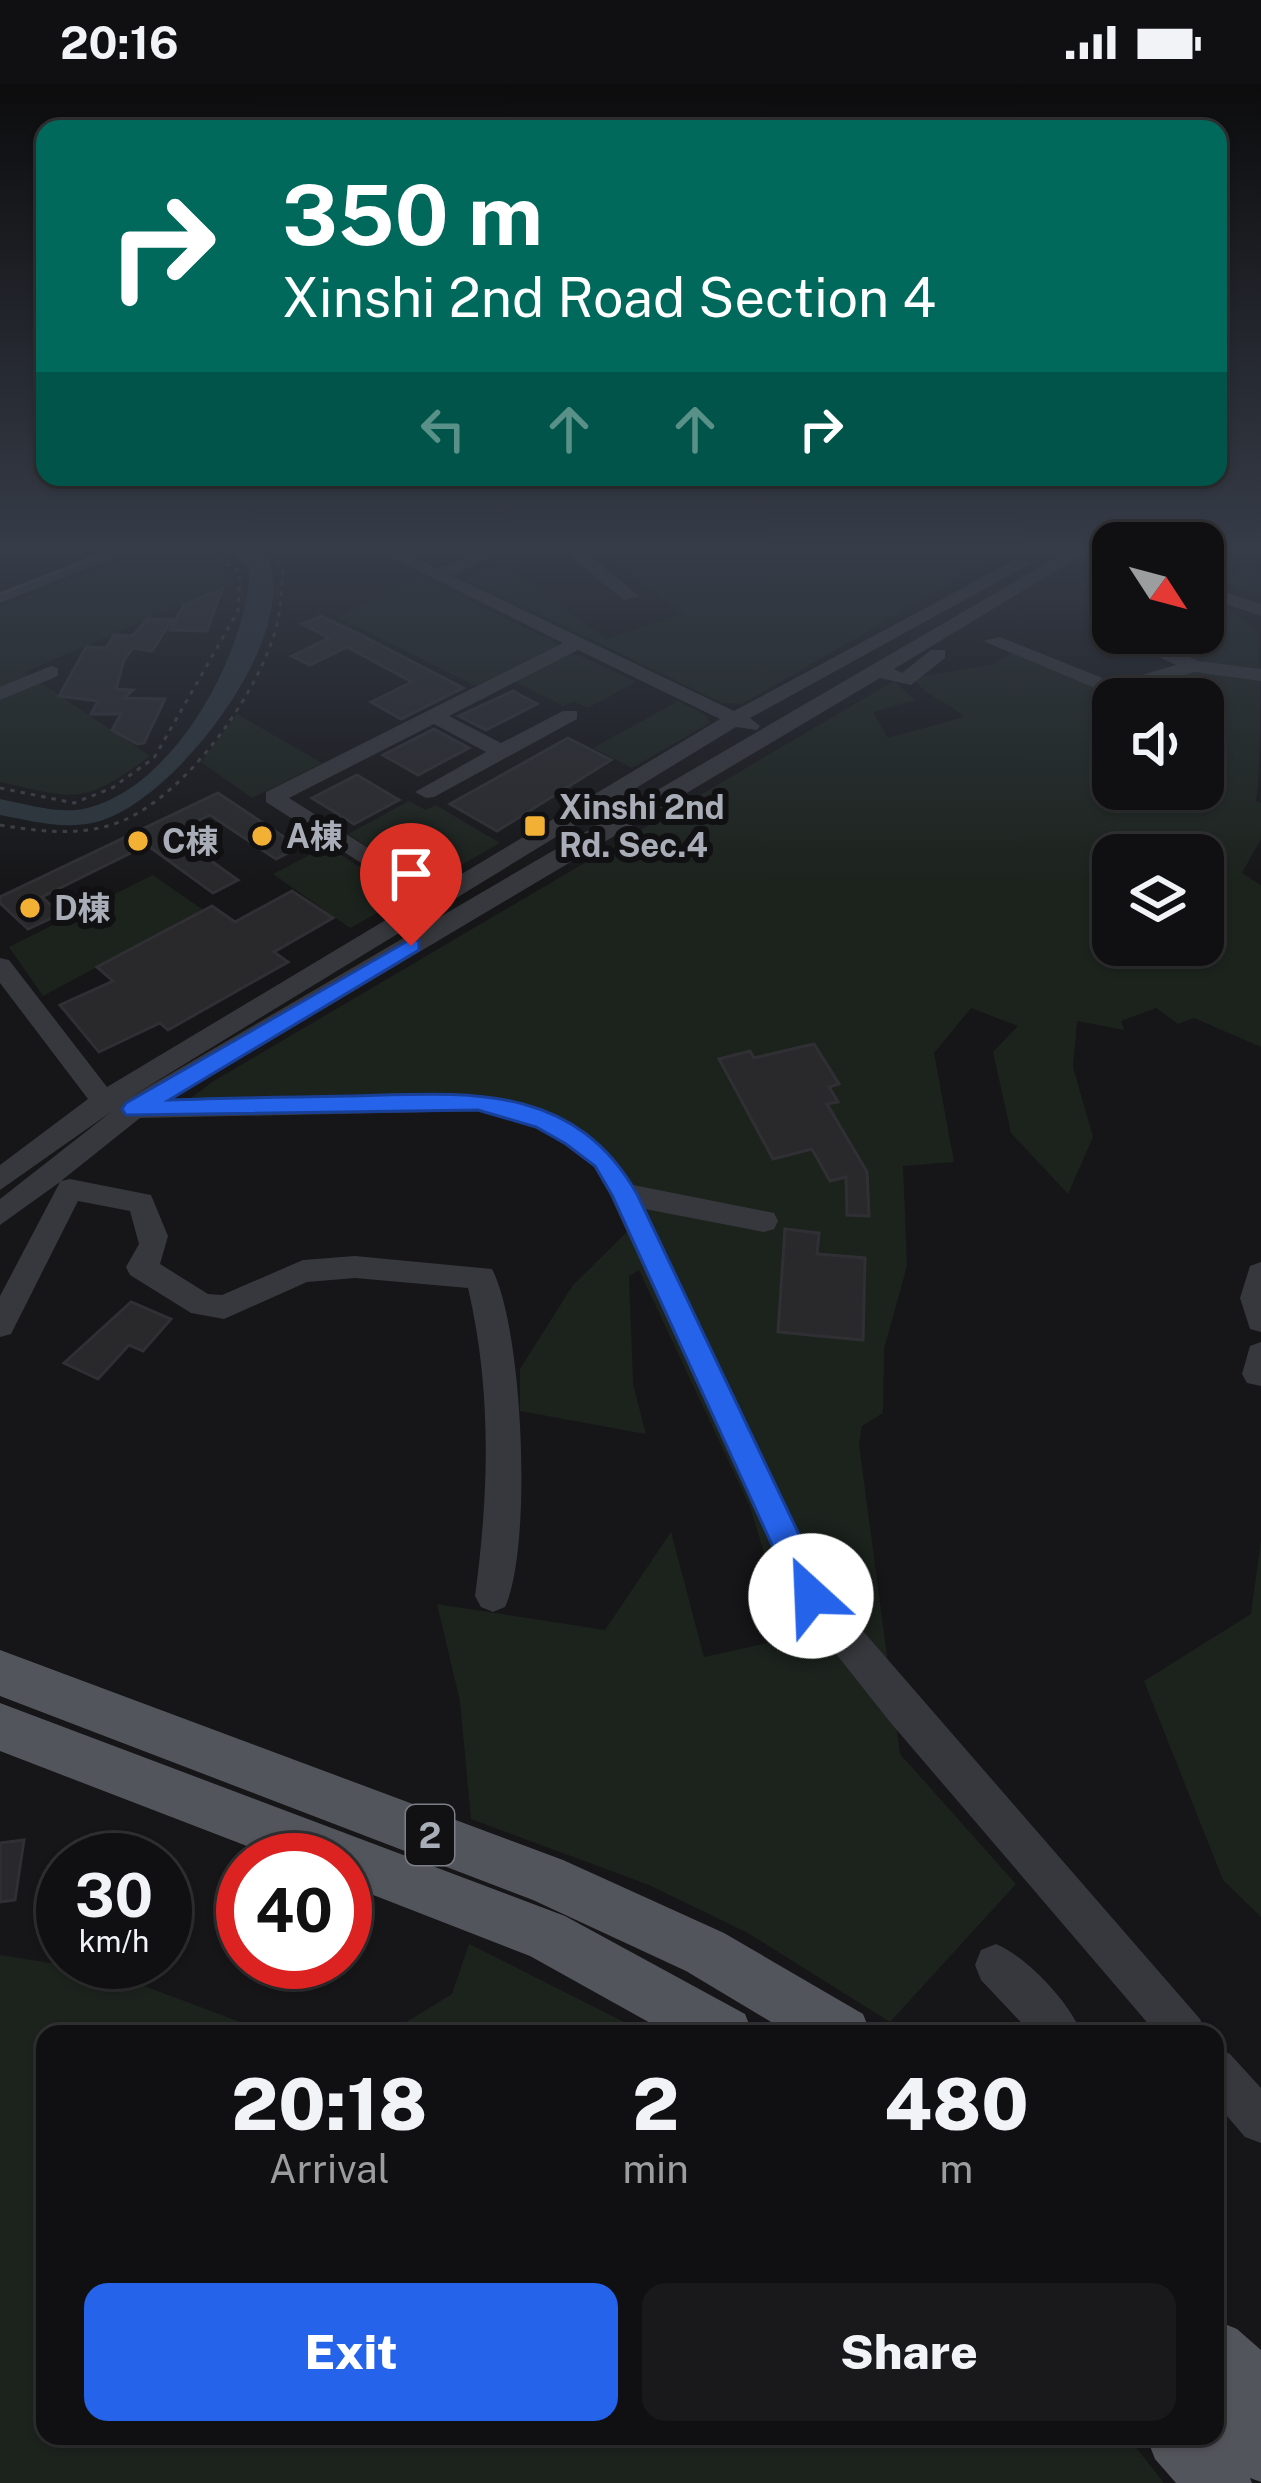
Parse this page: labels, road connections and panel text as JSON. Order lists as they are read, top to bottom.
{
  "streets": {
    "main road": ["2"]
  },
  "places": {
    "transit": ["Xinshi 2nd Rd. Sec.4"],
    "other": ["A棟", "C棟", "D棟"]
  },
  "north": "bottom right",
  "page": {
    "status": "20:16",
    "turn": ["350 m", "Xinshi 2nd Road Section 4"],
    "speed": "30 km/h",
    "limit": "40",
    "eta": [
      "20:18",
      "Arrival",
      "2",
      "min",
      "480",
      "m"
    ],
    "buttons": ["Exit", "Share"]
  }
}
